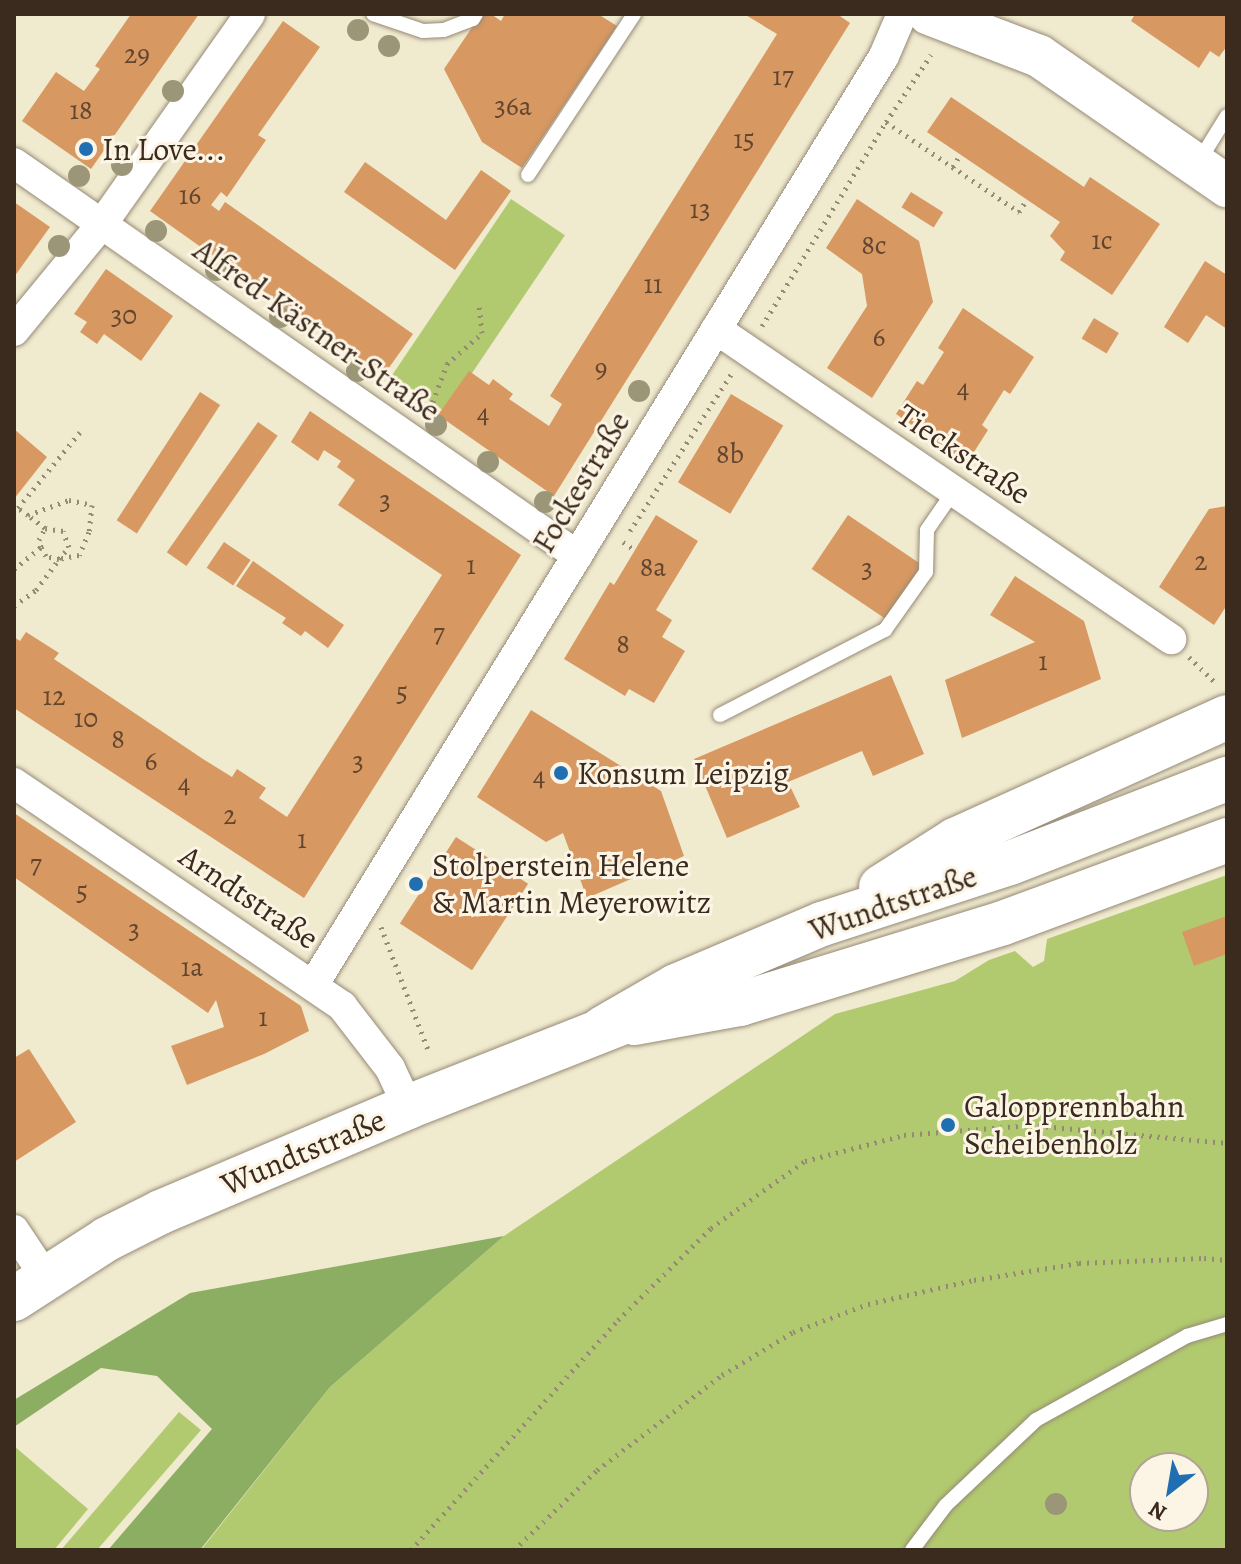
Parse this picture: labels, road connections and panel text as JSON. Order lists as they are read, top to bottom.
{
  "streets": {
    "main road": ["Wundtstraße"],
    "street": [
      "Alfred-Kästner-Straße",
      "Tieckstraße",
      "Fockestraße",
      "Arndtstraße"
    ]
  },
  "crossings": [
    ["Alfred-Kästner-Straße", "Fockestraße"],
    ["Tieckstraße", "Fockestraße"],
    ["Fockestraße", "Arndtstraße"],
    ["Arndtstraße", "Wundtstraße"]
  ],
  "places": [
    "In Love...",
    "Konsum Leipzig",
    "Stolperstein Helene & Martin Meyerowitz",
    "Galopprennbahn Scheibenholz"
  ],
  "house_numbers": [
    "29",
    "17",
    "36a",
    "18",
    "15",
    "16",
    "13",
    "1c",
    "8c",
    "11",
    "30",
    "6",
    "9",
    "4",
    "4",
    "8b",
    "3",
    "2",
    "1",
    "8a",
    "3",
    "7",
    "8",
    "1",
    "5",
    "12",
    "10",
    "8",
    "6",
    "3",
    "4",
    "4",
    "2",
    "1",
    "7",
    "5",
    "3",
    "1a",
    "1"
  ],
  "north": "bottom left"
}
